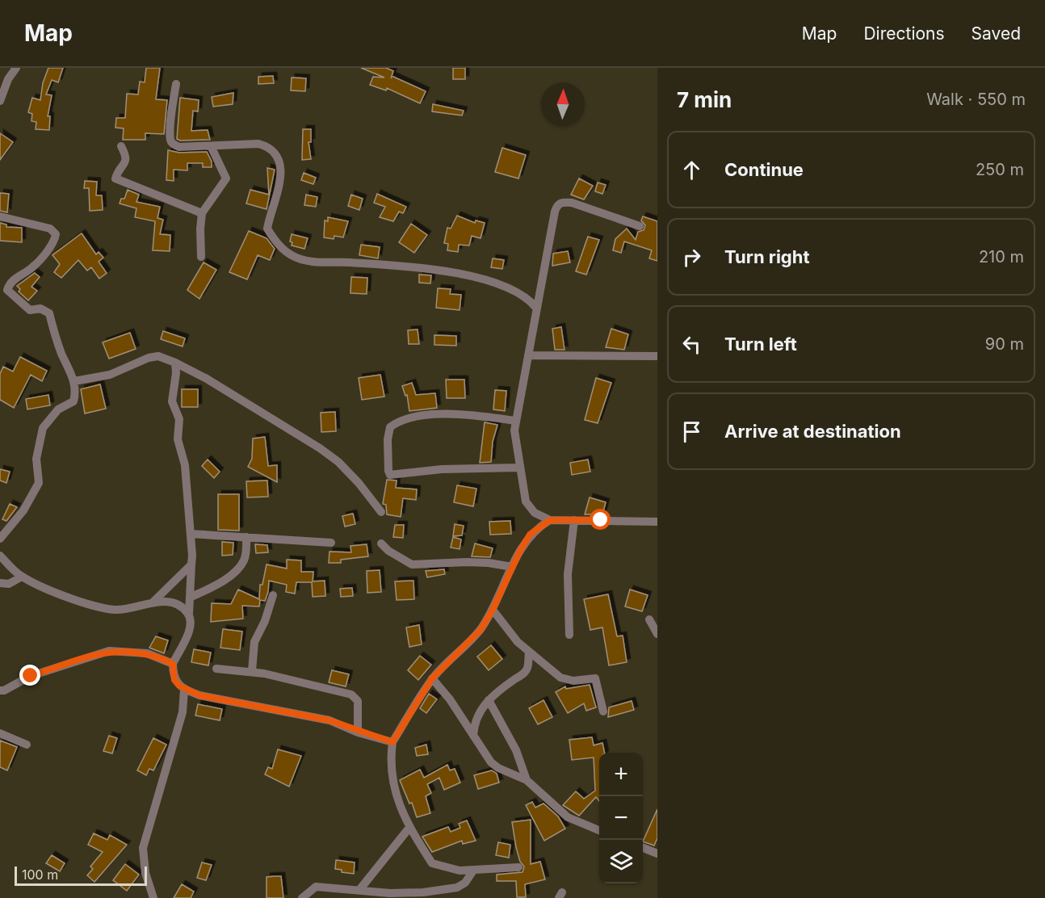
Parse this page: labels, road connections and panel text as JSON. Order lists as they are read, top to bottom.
{
  "scale_bar": "100 m",
  "north": "top",
  "page": {
    "header": "Map",
    "nav": ["Map", "Directions", "Saved"],
    "heading": ["7 min", "Walk · 550 m"],
    "list": [
      ["Continue", "250 m"],
      ["Turn right", "210 m"],
      ["Turn left", "90 m"],
      "Arrive at destination"
    ],
    "map_buttons": ["+", "−"],
    "scale": "100 m"
  }
}
